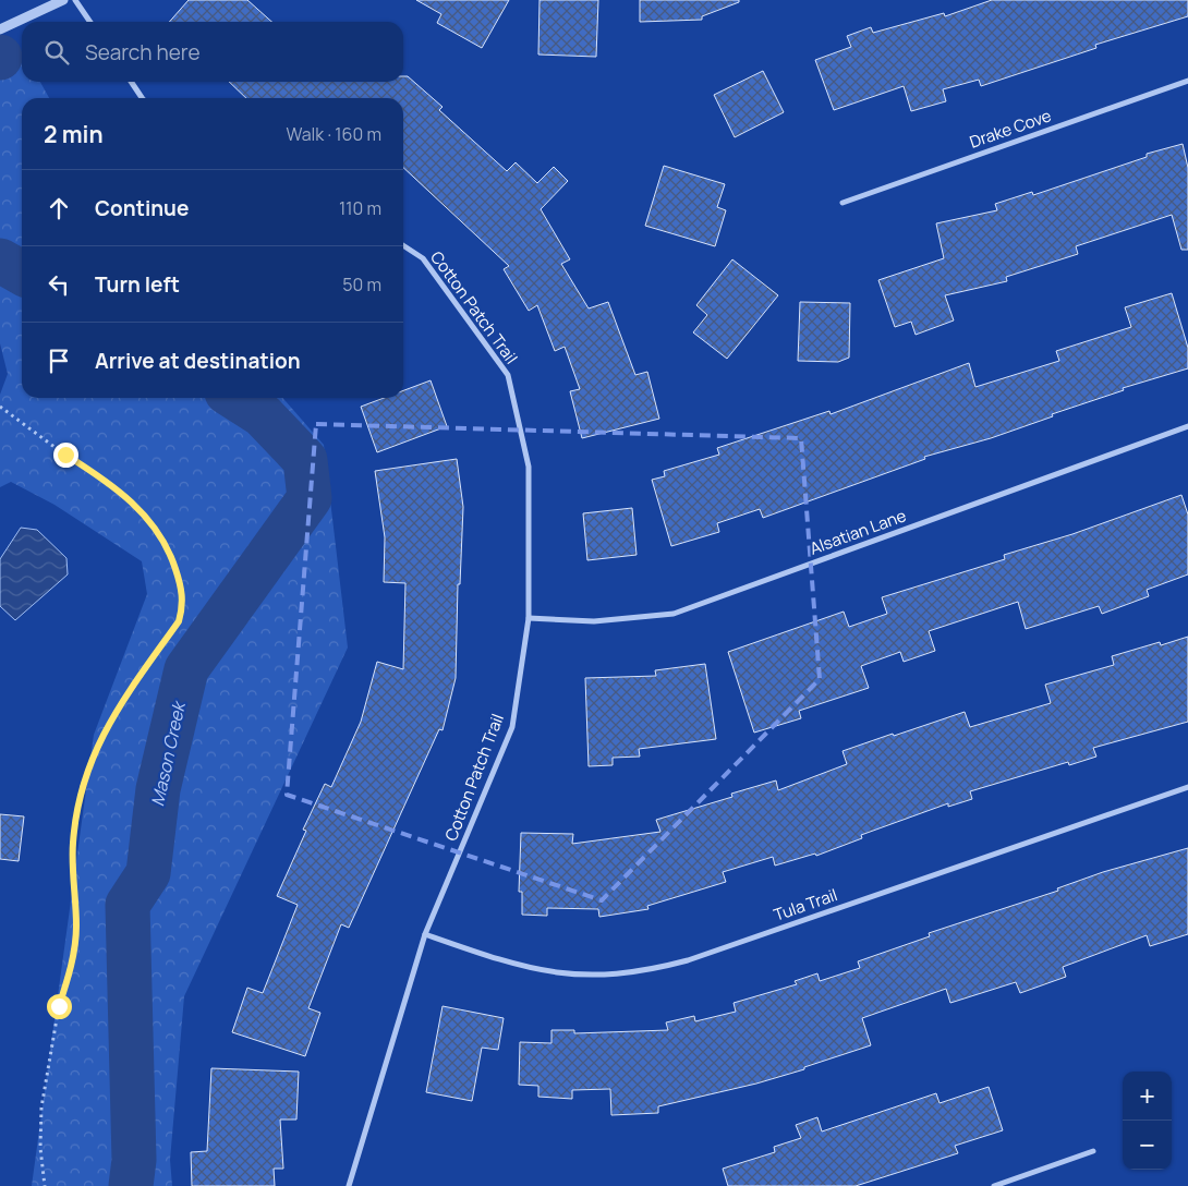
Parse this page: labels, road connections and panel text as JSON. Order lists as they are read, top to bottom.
{
  "streets": {
    "street": [
      "Drake Cove",
      "Cotton Patch Trail",
      "Alsatian Lane",
      "Tula Trail"
    ]
  },
  "crossings": [
    ["Cotton Patch Trail", "Alsatian Lane"],
    ["Cotton Patch Trail", "Tula Trail"]
  ],
  "water": ["Mason Creek"],
  "page": {
    "search": "Search here",
    "heading": ["2 min", "Walk · 160 m"],
    "list": [
      ["Continue", "110 m"],
      ["Turn left", "50 m"],
      "Arrive at destination"
    ],
    "map_buttons": ["+", "−"]
  }
}
